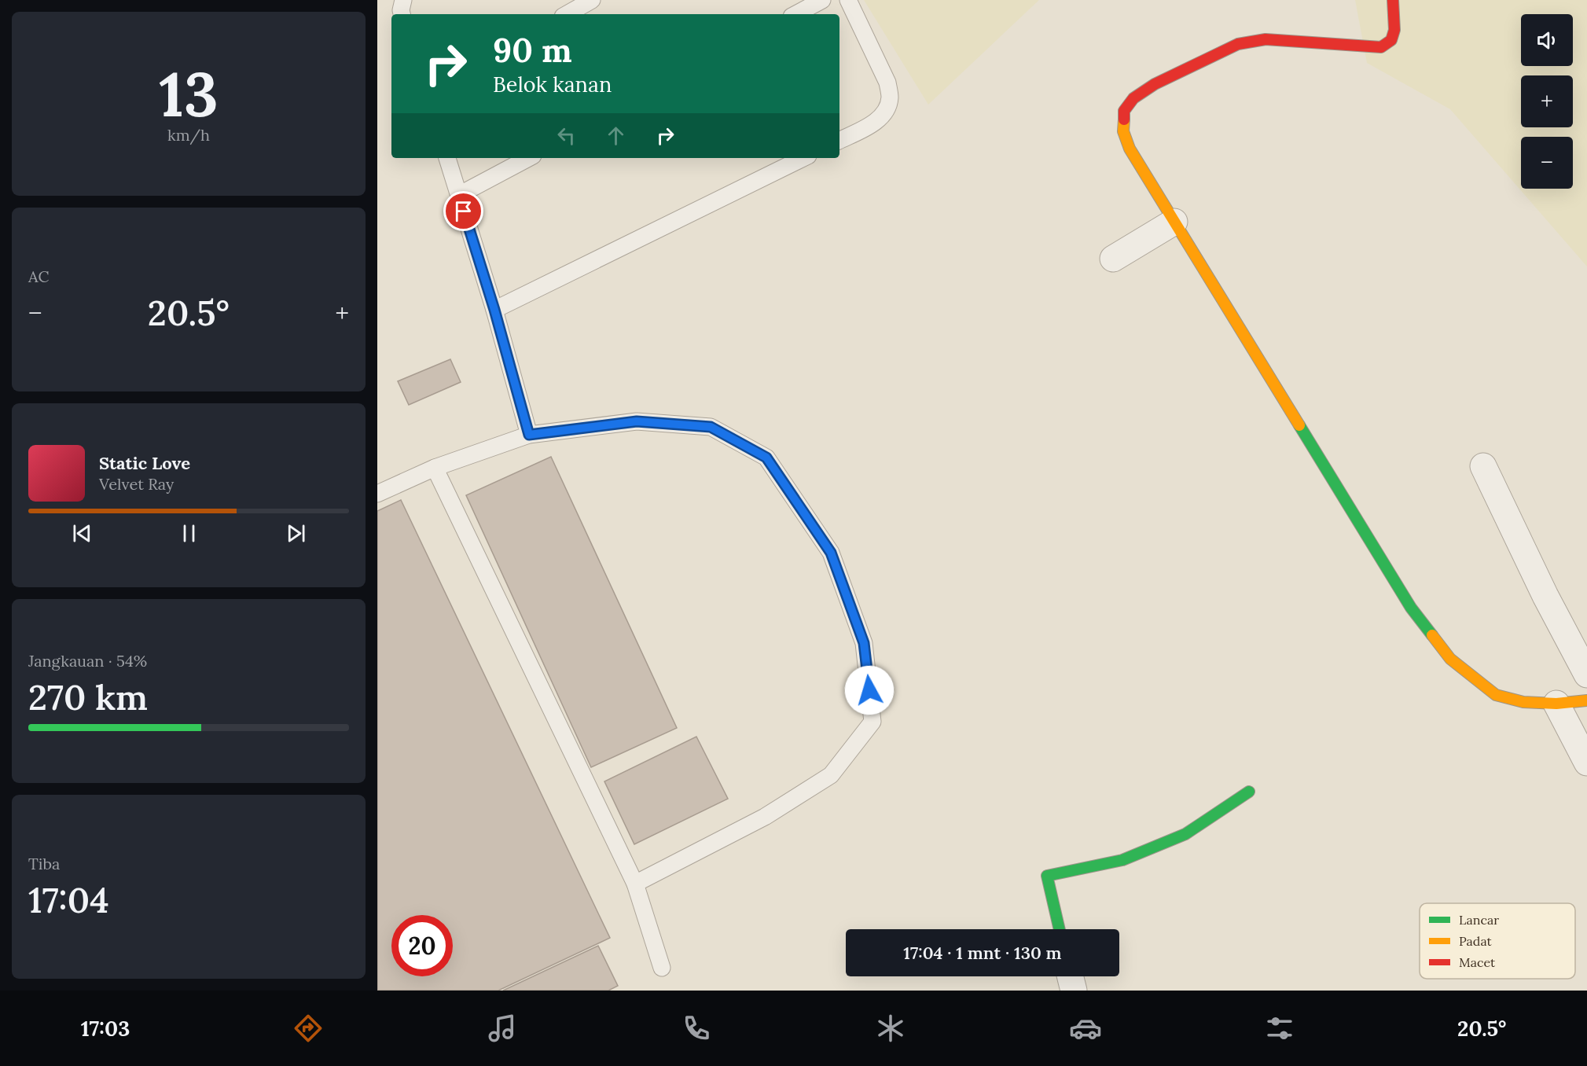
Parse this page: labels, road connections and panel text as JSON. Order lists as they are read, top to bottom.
{
  "legend": ["Lancar", "Padat", "Macet"],
  "page": {
    "tile": [
      ["13", "km/h"],
      "AC",
      ["Jangkauan · 54%", "270 km"],
      ["Tiba", "17:04"]
    ],
    "map_buttons": ["+", "−"],
    "turn": ["90 m", "Belok kanan"],
    "heat": ["−", "20.5°", "+"],
    "song": ["Static Love", "Velvet Ray"],
    "limit": "20",
    "trip": "17:04 · 1 mnt · 130 m",
    "tabs": ["17:03", "20.5°"]
  }
}
